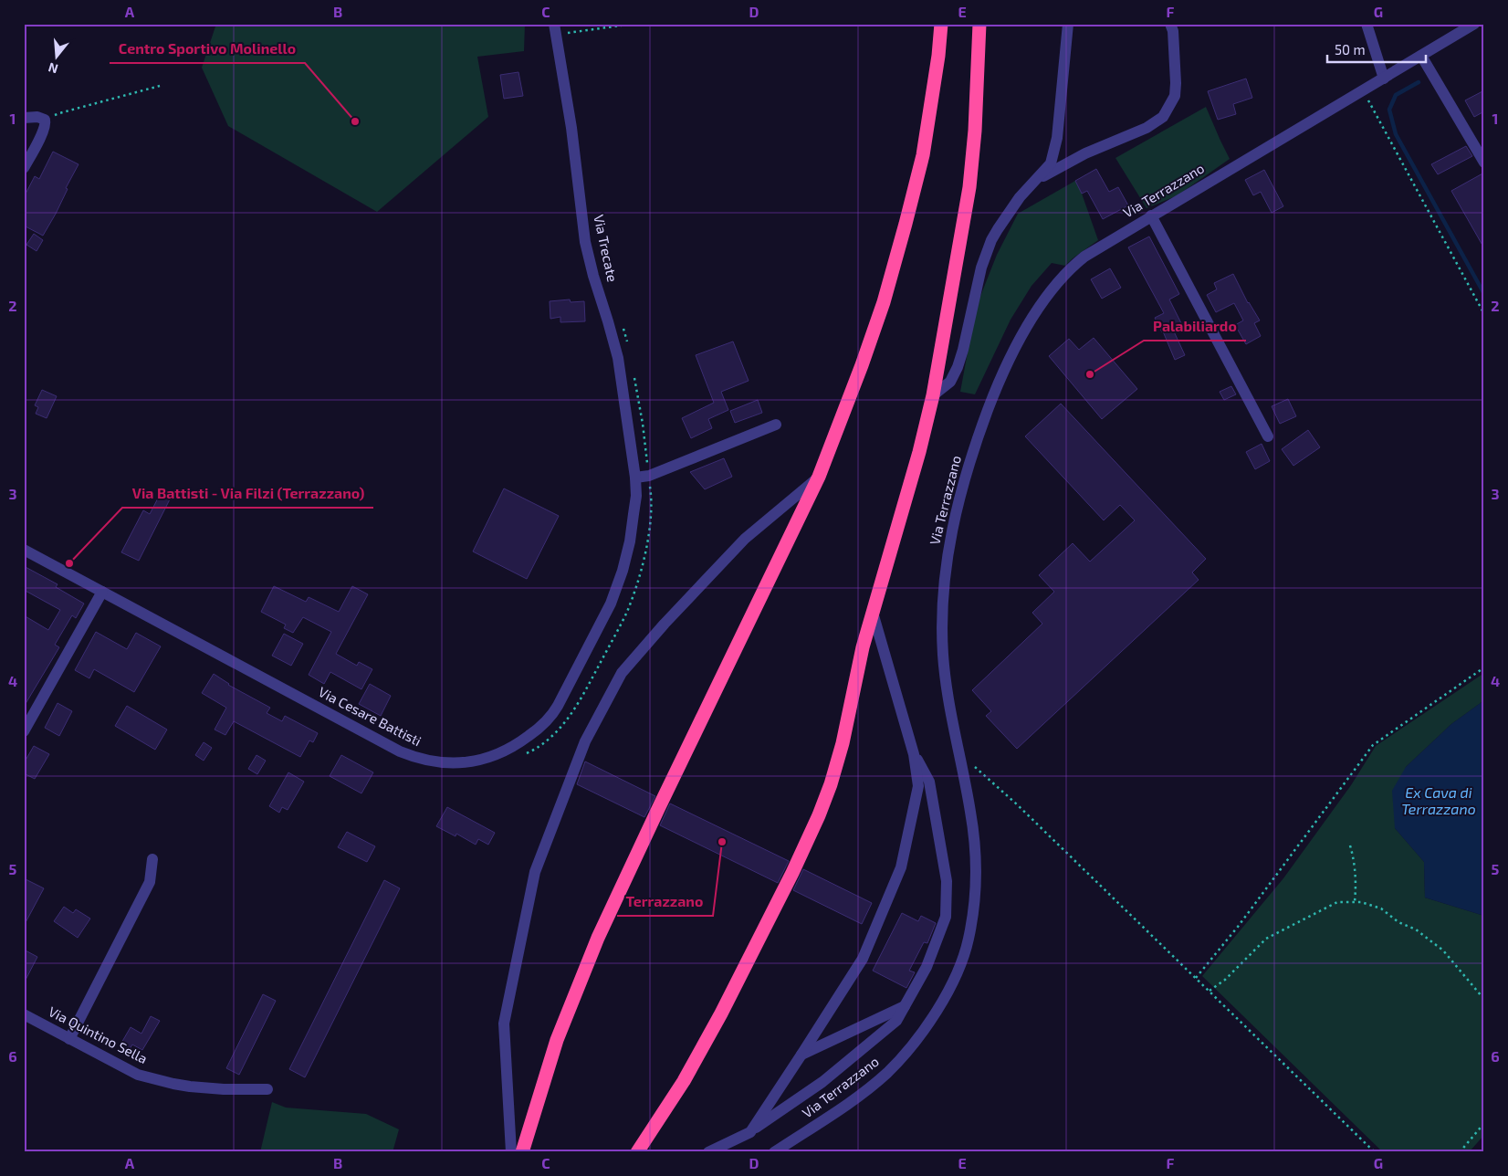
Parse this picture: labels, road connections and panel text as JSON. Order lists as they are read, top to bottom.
{
  "streets": {
    "street": [
      "Via Terrazzano",
      "Via Trecate",
      "Via Cesare Battisti",
      "Via Quintino Sella"
    ]
  },
  "crossings": [
    ["Via Trecate", "Via Cesare Battisti"]
  ],
  "water": ["Ex Cava di Terrazzano"],
  "places": [
    "Centro Sportivo Molinello",
    "Palabiliardo",
    "Via Battisti - Via Filzi (Terrazzano)",
    "Terrazzano"
  ],
  "scale_bar": "50 m",
  "north": "bottom",
  "grid": {
    "columns": [
      "A",
      "B",
      "C",
      "D",
      "E",
      "F",
      "G"
    ],
    "rows": [
      "1",
      "2",
      "3",
      "4",
      "5",
      "6"
    ]
  }
}
